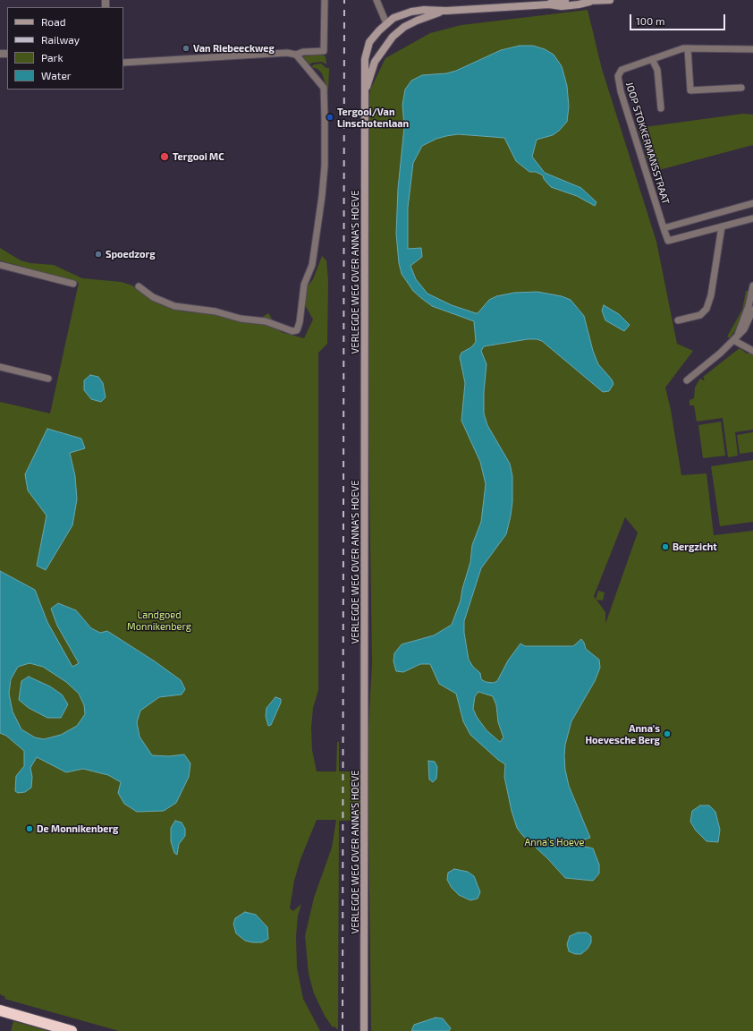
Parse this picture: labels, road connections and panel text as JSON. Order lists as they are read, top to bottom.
{
  "streets": {
    "main road": ["VERLEGDE WEG OVER ANNA'S HOEVE"],
    "street": ["JOOP STOKKERMANSSTRAAT"]
  },
  "parks": ["Landgoed Monnikenberg", "Anna's Hoeve"],
  "places": [
    "Van Riebeeckweg",
    "Tergooi/Van Linschotenlaan",
    "Tergooi MC",
    "Spoedzorg",
    "Bergzicht",
    "Anna's Hoevesche Berg",
    "De Monnikenberg"
  ],
  "legend": [
    "Road",
    "Railway",
    "Park",
    "Water"
  ],
  "scale_bar": "100 m"
}
